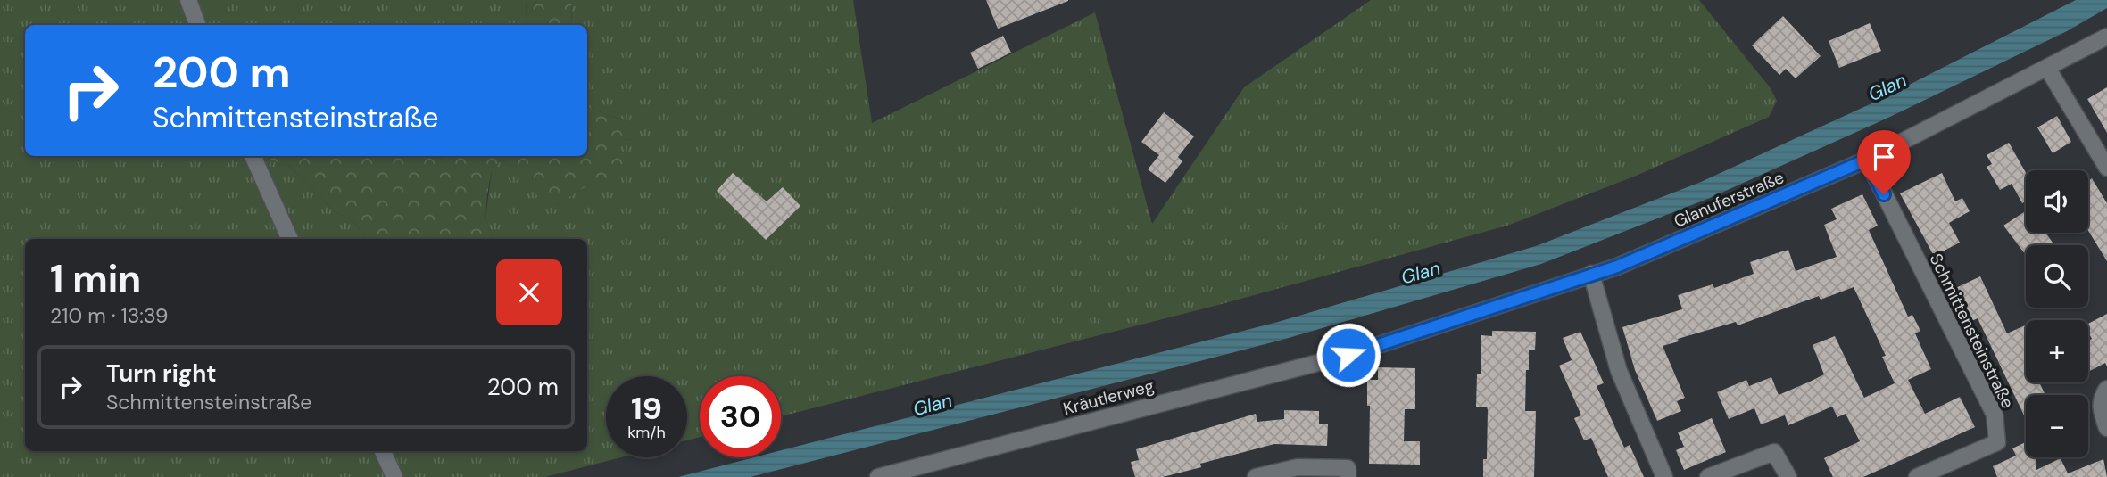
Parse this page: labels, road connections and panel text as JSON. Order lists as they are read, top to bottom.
{
  "streets": {
    "street": ["Glanuferstraße", "Schmittensteinstraße", "Kräutlerweg"]
  },
  "crossings": [
    ["Glanuferstraße", "Schmittensteinstraße"],
    ["Glanuferstraße", "Kräutlerweg"]
  ],
  "water": ["Glan"],
  "page": {
    "turn": ["200 m", "Schmittensteinstraße"],
    "map_buttons": ["+", "−"],
    "heading": ["1 min", "210 m · 13:39"],
    "list": [
      {
        "name": "Turn right",
        "note": "Schmittensteinstraße",
        "value": "200 m"
      }
    ],
    "speed": "19 km/h",
    "limit": "30"
  }
}
